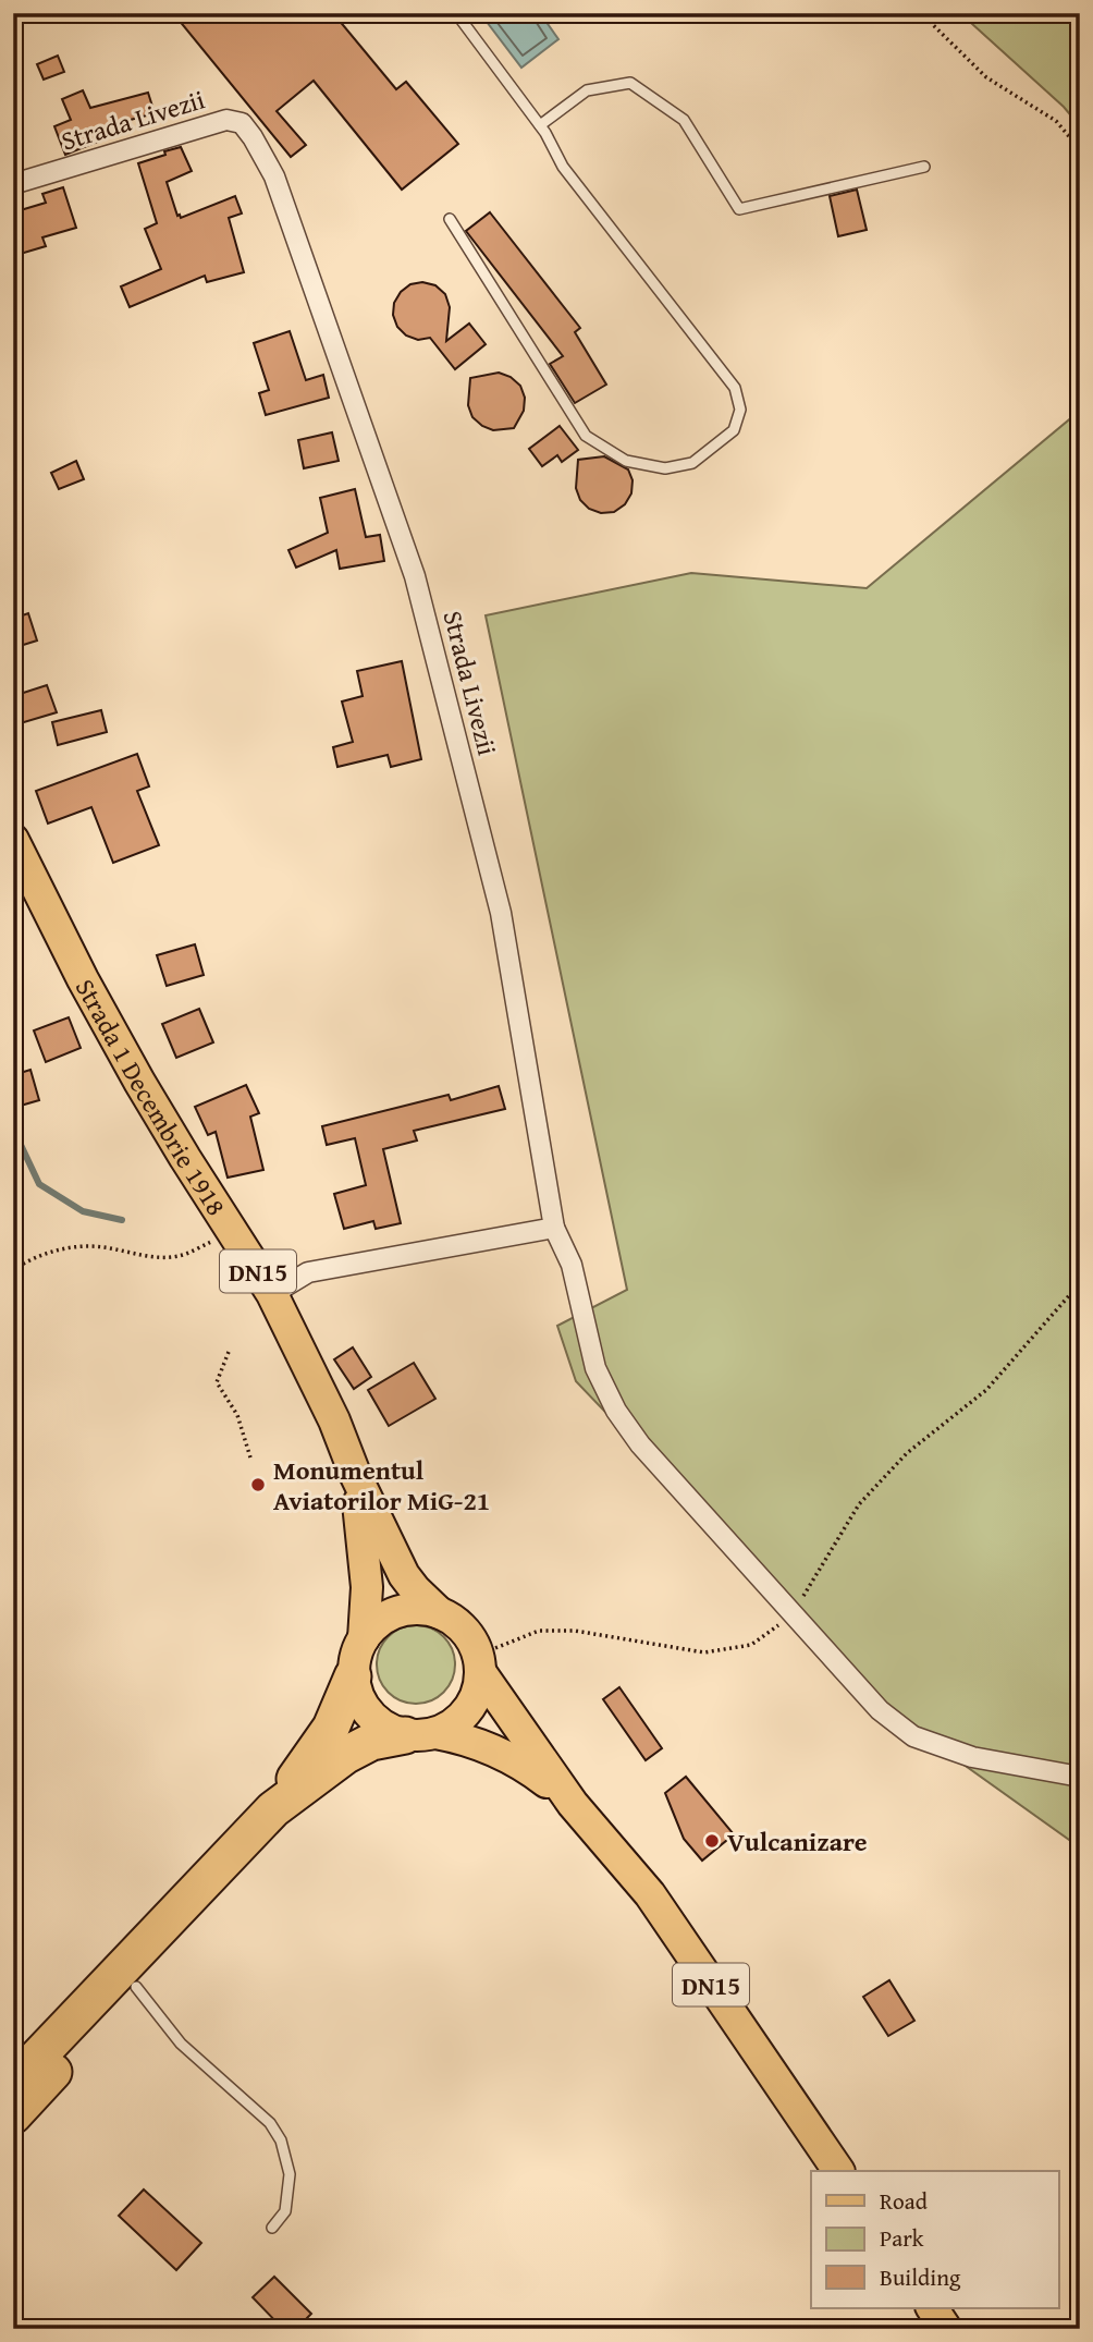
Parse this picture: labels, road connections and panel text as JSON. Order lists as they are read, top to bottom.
{
  "streets": {
    "main road": ["Strada 1 Decembrie 1918", "DN15"],
    "street": ["Strada Livezii"]
  },
  "crossings": [
    ["Strada 1 Decembrie 1918", "DN15"]
  ],
  "places": ["Monumentul Aviatorilor MiG-21", "Vulcanizare"],
  "legend": ["Road", "Park", "Building"]
}
